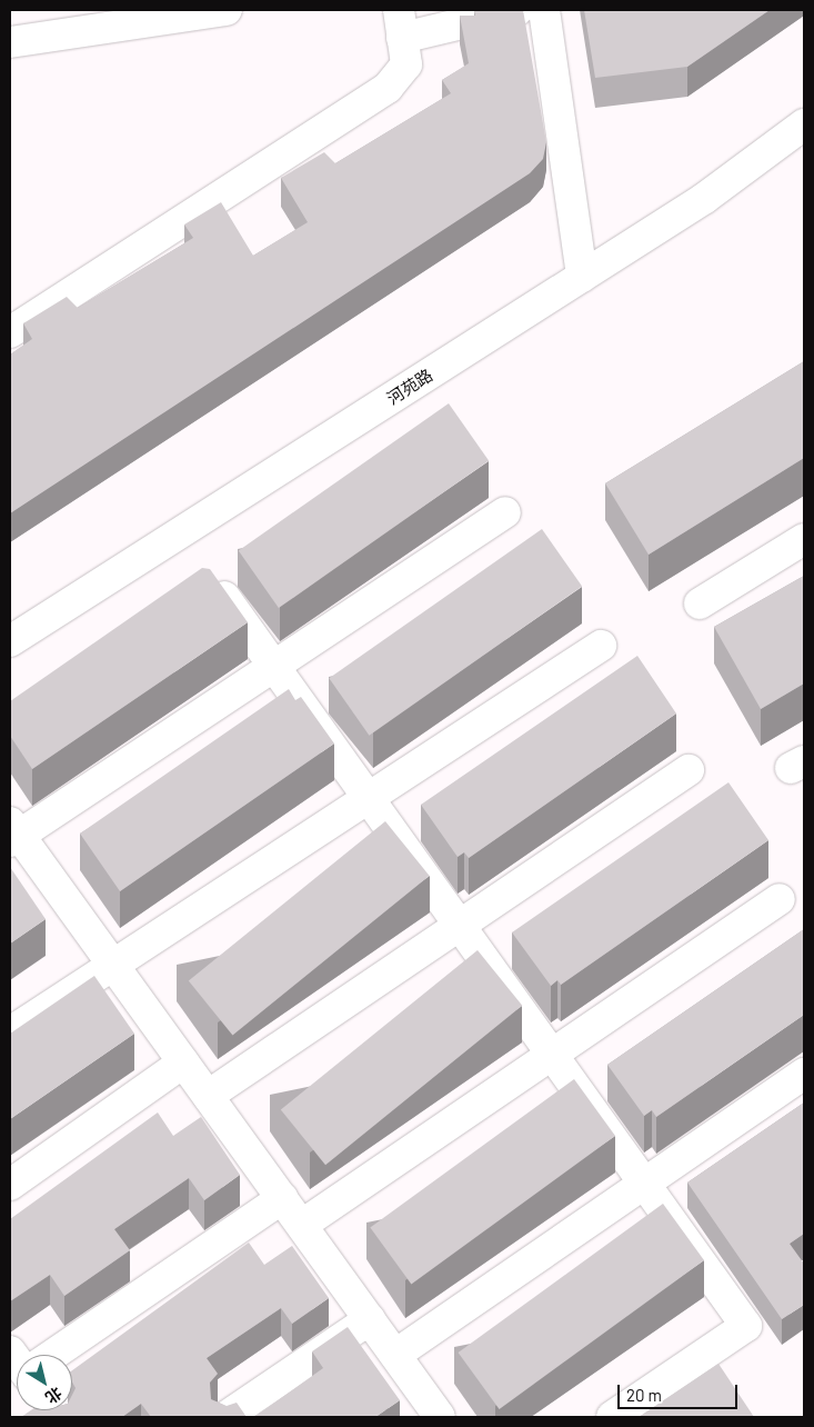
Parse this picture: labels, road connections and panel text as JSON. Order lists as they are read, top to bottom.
{
  "streets": {
    "street": ["河苑路"]
  },
  "scale_bar": "20 m",
  "north": "bottom right"
}
